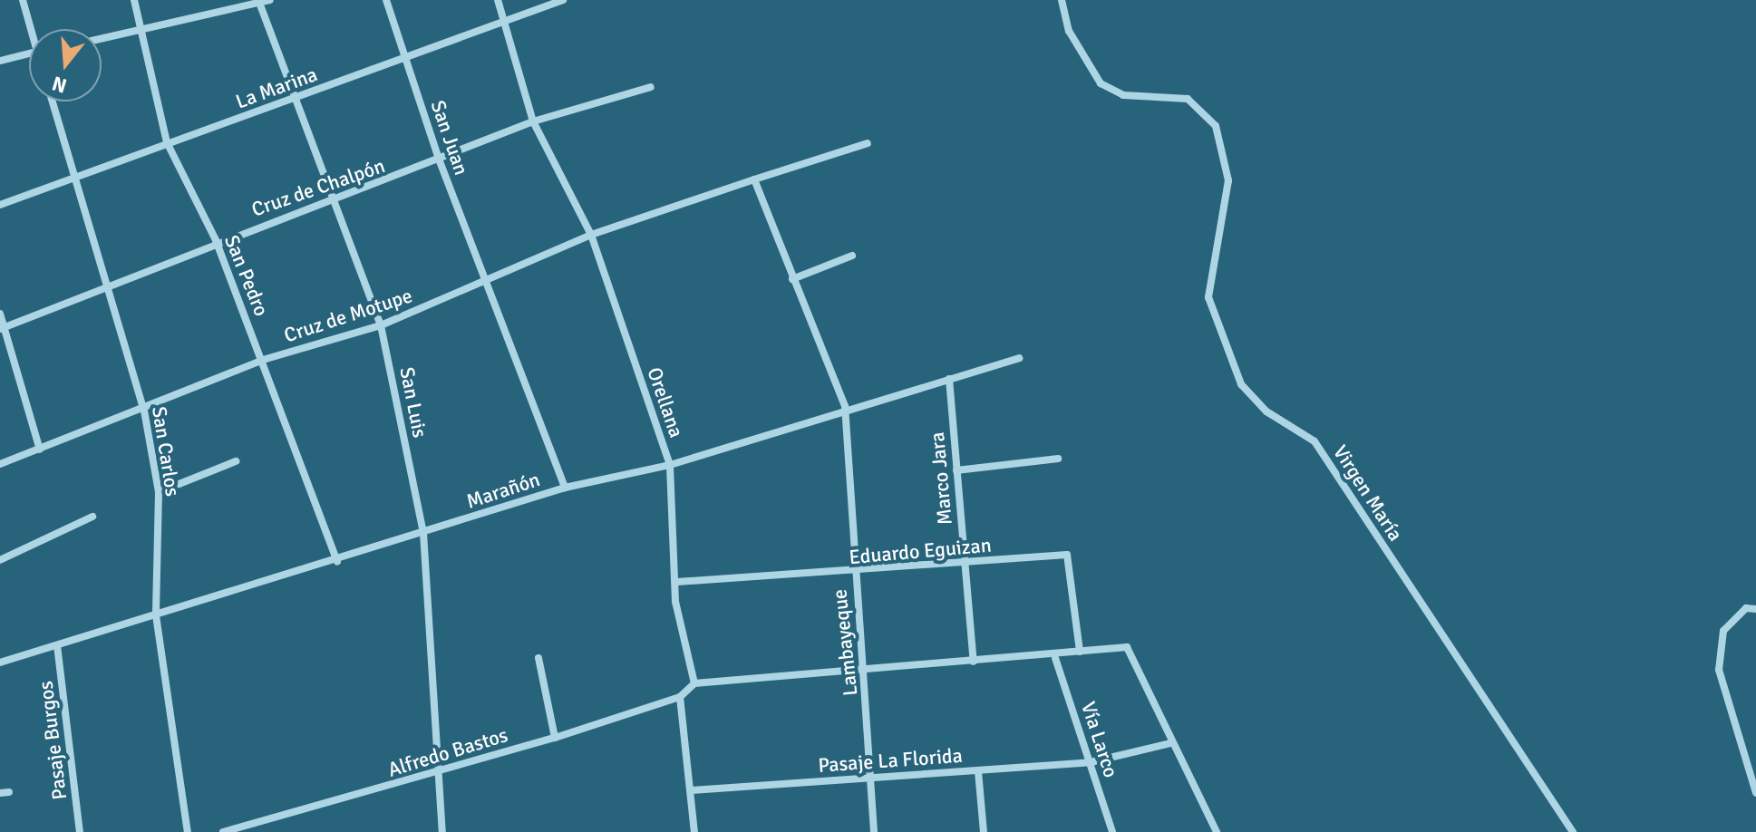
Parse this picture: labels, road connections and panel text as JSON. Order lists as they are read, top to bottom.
{
  "streets": {
    "street": [
      "La Marina",
      "San Juan",
      "Cruz de Chalpón",
      "San Pedro",
      "Cruz de Motupe",
      "San Luis",
      "Orellana",
      "San Carlos",
      "Marco Jara",
      "Marañón",
      "Virgen María",
      "Eduardo Eguizan",
      "Lambayeque",
      "Vía Larco",
      "Pasaje Burgos",
      "Alfredo Bastos",
      "Pasaje La Florida"
    ]
  },
  "crossings": [
    ["La Marina", "San Juan"],
    ["La Marina", "San Pedro"],
    ["La Marina", "San Luis"],
    ["La Marina", "Orellana"],
    ["La Marina", "San Carlos"],
    ["San Juan", "Cruz de Chalpón"],
    ["San Juan", "Cruz de Motupe"],
    ["San Juan", "Marañón"],
    ["Cruz de Chalpón", "San Pedro"],
    ["Cruz de Chalpón", "San Luis"],
    ["Cruz de Chalpón", "Orellana"],
    ["Cruz de Chalpón", "San Carlos"],
    ["San Pedro", "Cruz de Motupe"],
    ["San Pedro", "Marañón"],
    ["Cruz de Motupe", "San Luis"],
    ["Cruz de Motupe", "Orellana"],
    ["Cruz de Motupe", "San Carlos"],
    ["Cruz de Motupe", "Lambayeque"],
    ["San Luis", "Marañón"],
    ["San Luis", "Alfredo Bastos"],
    ["Orellana", "Marañón"],
    ["Orellana", "Eduardo Eguizan"],
    ["San Carlos", "Marañón"],
    ["Marco Jara", "Marañón"],
    ["Marco Jara", "Eduardo Eguizan"],
    ["Marañón", "Lambayeque"],
    ["Marañón", "Pasaje Burgos"],
    ["Eduardo Eguizan", "Lambayeque"],
    ["Lambayeque", "Pasaje La Florida"],
    ["Vía Larco", "Pasaje La Florida"]
  ],
  "north": "bottom"
}
